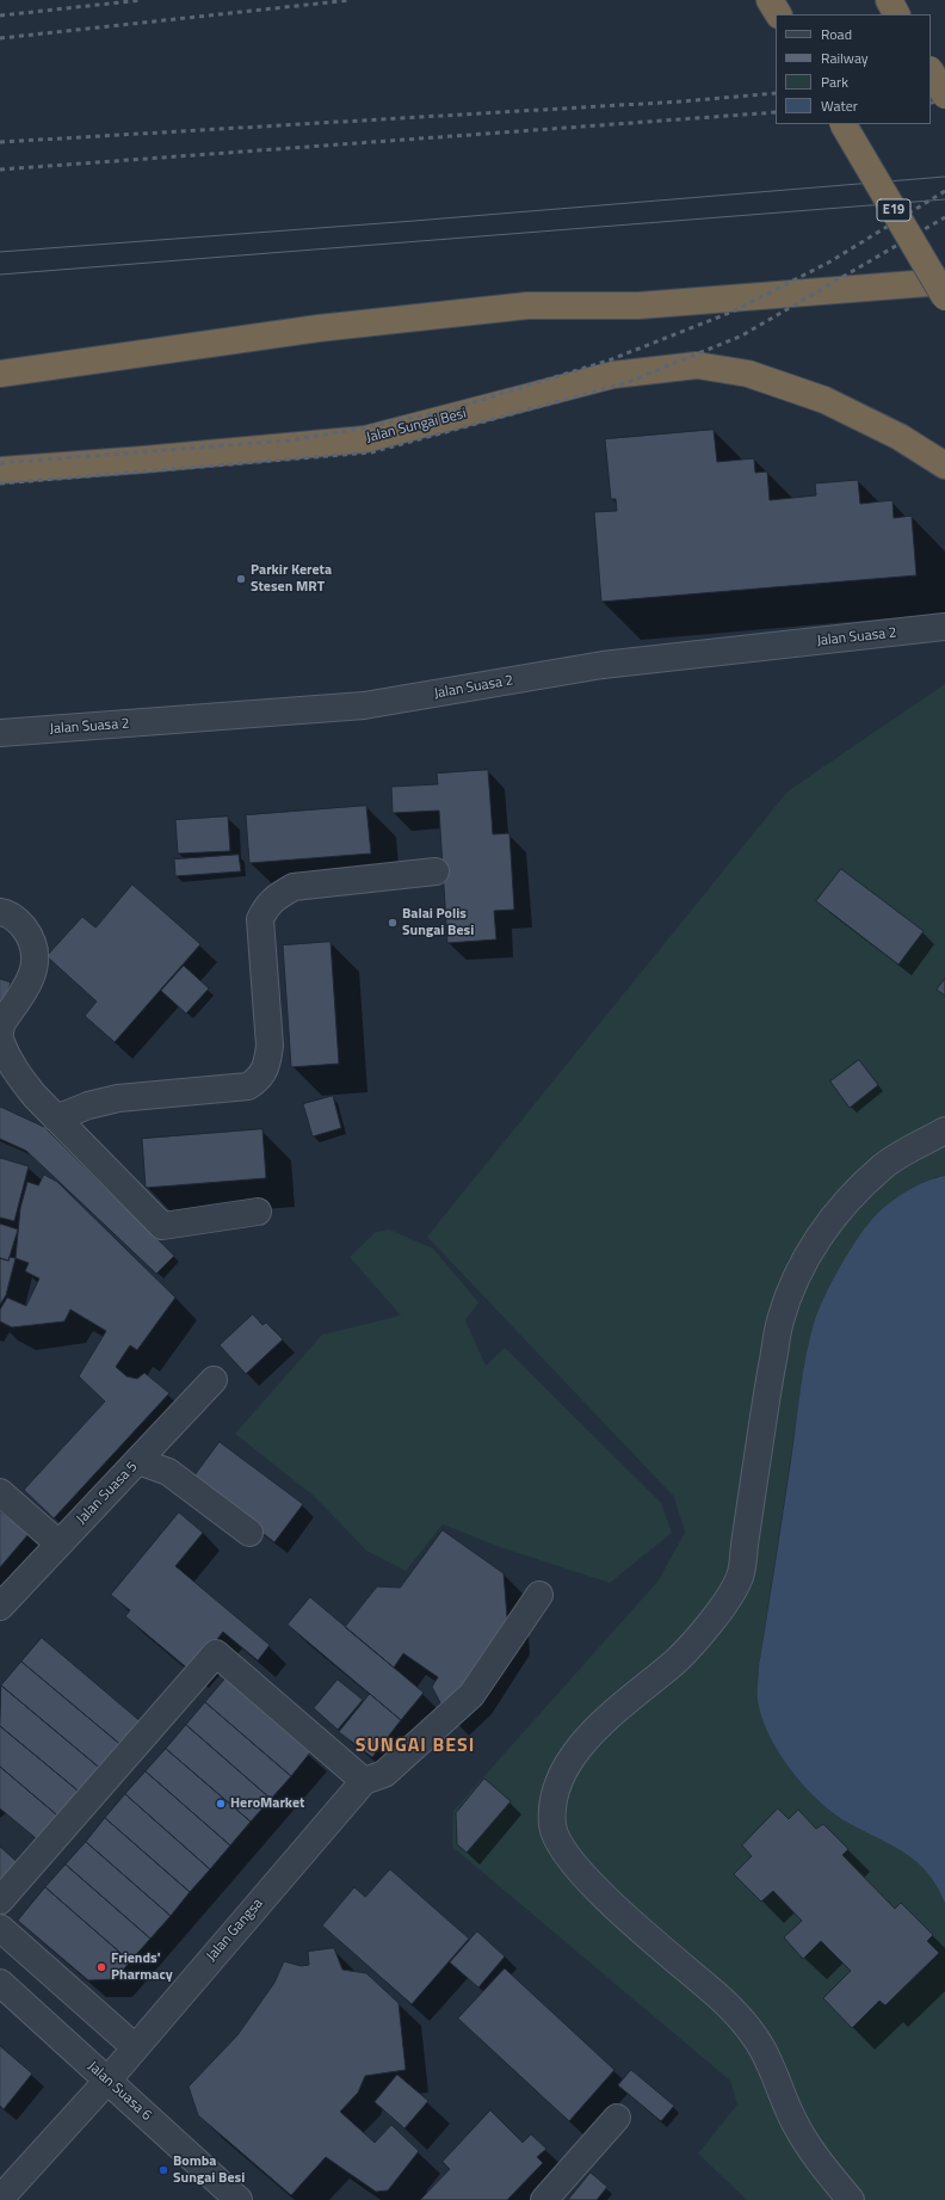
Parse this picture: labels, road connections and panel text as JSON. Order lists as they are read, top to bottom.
{
  "streets": {
    "highway": ["E19", "Jalan Sungai Besi"],
    "street": [
      "Jalan Suasa 2",
      "Jalan Suasa 5",
      "Jalan Gangsa",
      "Jalan Suasa 6"
    ]
  },
  "crossings": [
    ["Jalan Gangsa", "Jalan Suasa 6"]
  ],
  "districts": ["SUNGAI BESI"],
  "places": [
    "Parkir Kereta Stesen MRT",
    "Balai Polis Sungai Besi",
    "HeroMarket",
    "Friends' Pharmacy",
    "Bomba Sungai Besi"
  ],
  "legend": [
    "Road",
    "Railway",
    "Park",
    "Water"
  ]
}
